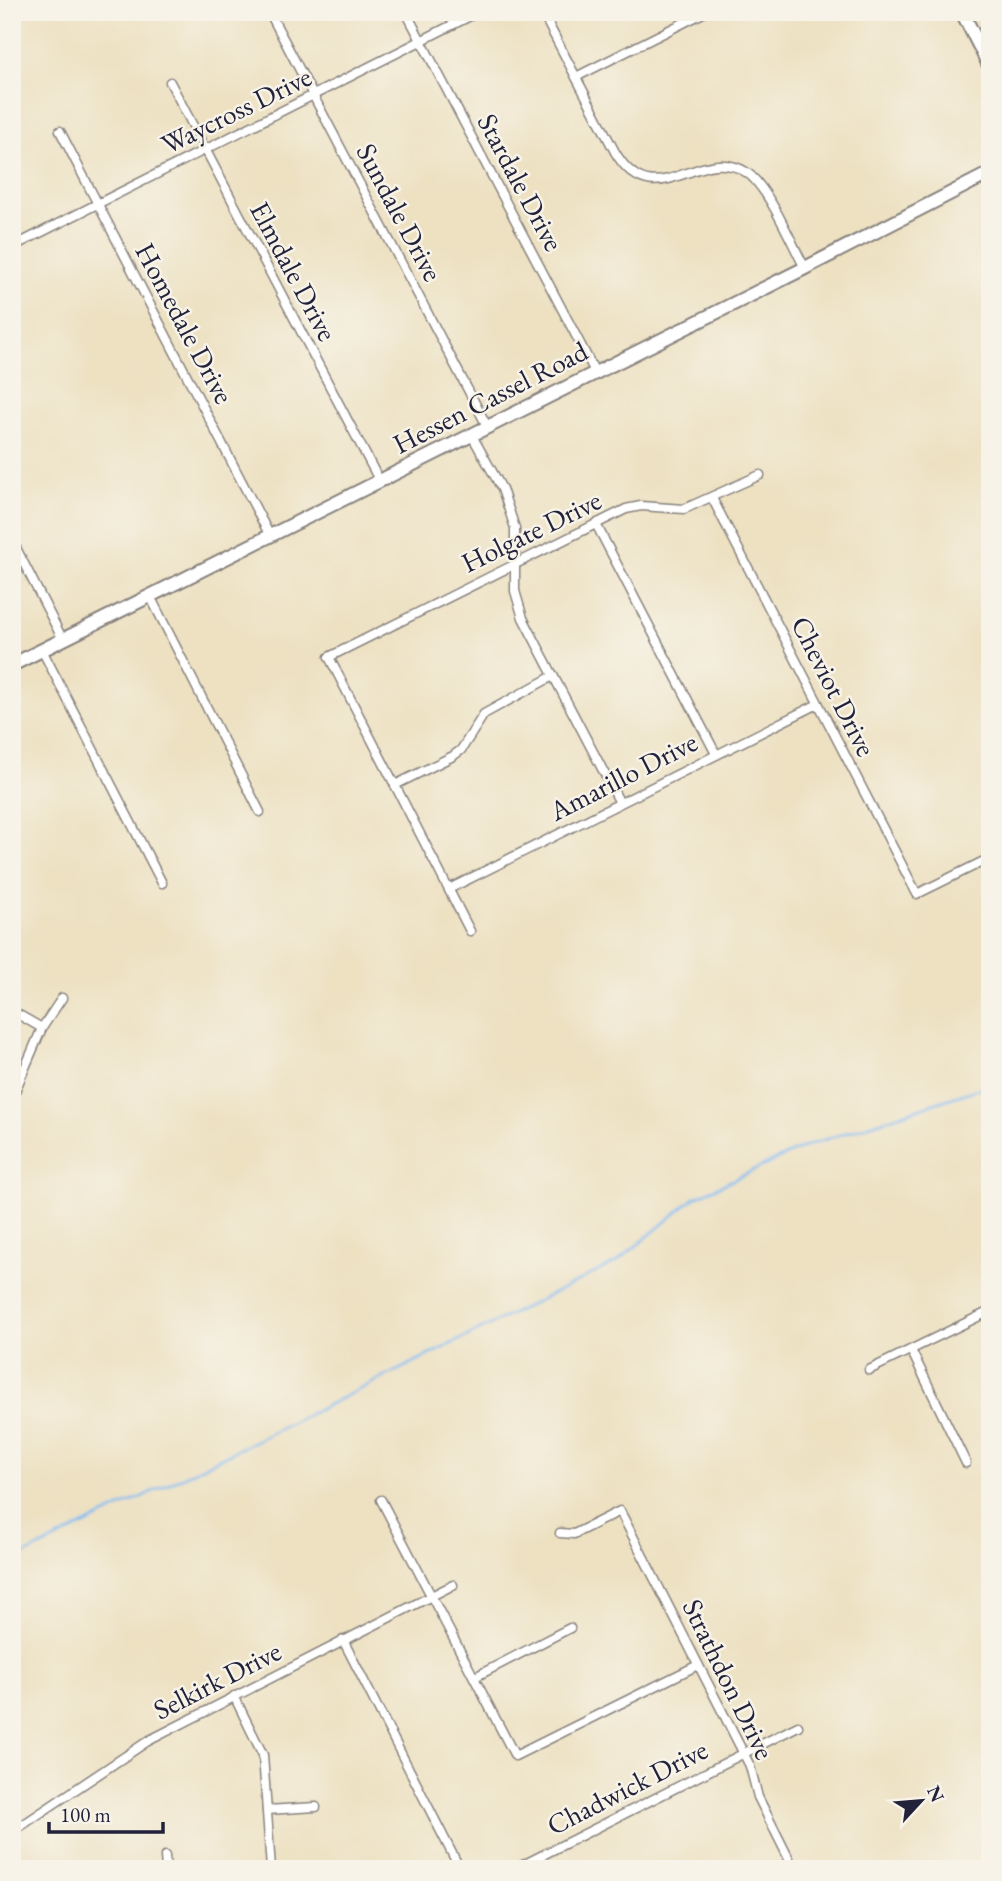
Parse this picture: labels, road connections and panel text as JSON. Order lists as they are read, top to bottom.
{
  "streets": {
    "main road": ["Hessen Cassel Road"],
    "street": [
      "Waycross Drive",
      "Stardale Drive",
      "Sundale Drive",
      "Elmdale Drive",
      "Homedale Drive",
      "Holgate Drive",
      "Cheviot Drive",
      "Amarillo Drive",
      "Strathdon Drive",
      "Selkirk Drive",
      "Chadwick Drive"
    ]
  },
  "crossings": [
    ["Waycross Drive", "Stardale Drive"],
    ["Waycross Drive", "Sundale Drive"],
    ["Waycross Drive", "Elmdale Drive"],
    ["Waycross Drive", "Homedale Drive"],
    ["Stardale Drive", "Hessen Cassel Road"],
    ["Sundale Drive", "Hessen Cassel Road"],
    ["Elmdale Drive", "Hessen Cassel Road"],
    ["Homedale Drive", "Hessen Cassel Road"],
    ["Holgate Drive", "Cheviot Drive"],
    ["Cheviot Drive", "Amarillo Drive"],
    ["Strathdon Drive", "Chadwick Drive"]
  ],
  "scale_bar": "100 m",
  "north": "top right"
}
